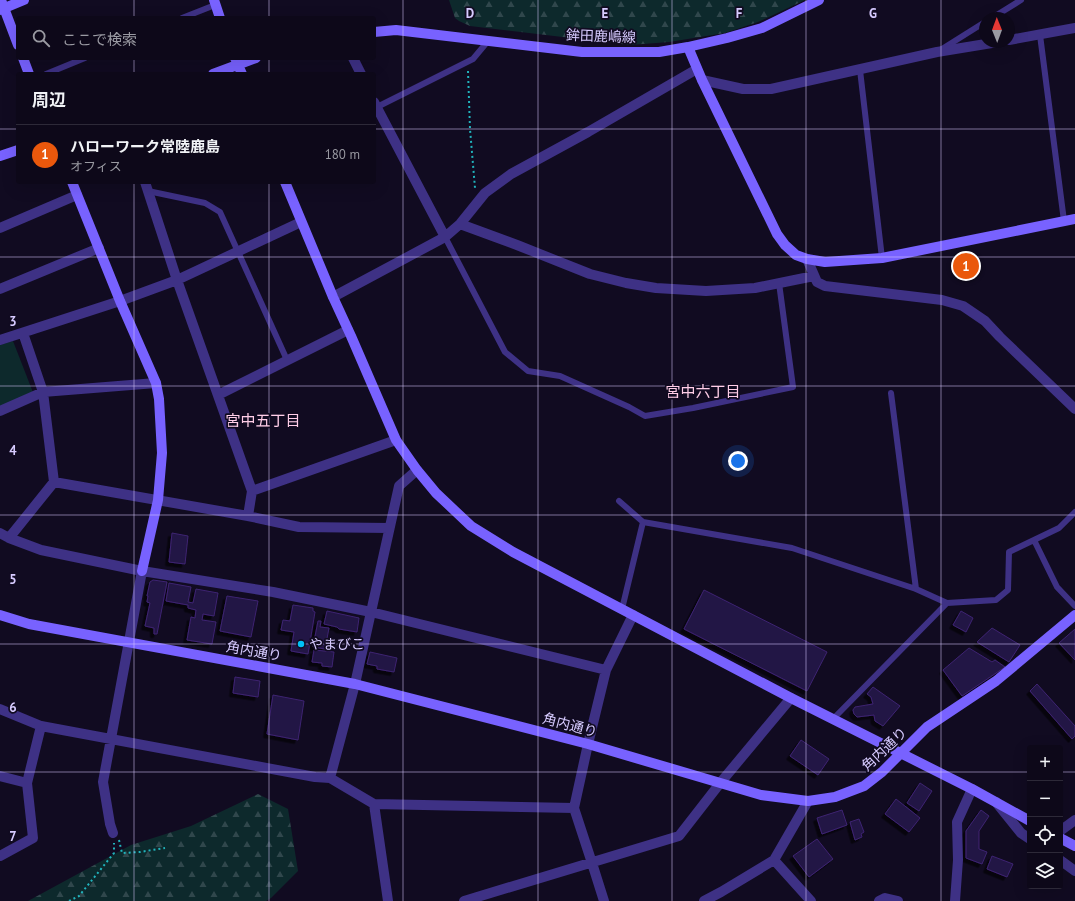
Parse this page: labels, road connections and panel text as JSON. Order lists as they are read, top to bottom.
{
  "streets": {
    "street": ["鉾田鹿嶋線", "角内通り"]
  },
  "districts": ["宮中六丁目", "宮中五丁目"],
  "places": ["やまびこ"],
  "north": "top",
  "page": {
    "search": "ここで検索",
    "heading": "周辺",
    "list": [
      {
        "mark": "1",
        "name": "ハローワーク常陸鹿島",
        "note": "オフィス",
        "value": "180 m"
      }
    ],
    "pins": "1",
    "map_buttons": ["+", "−"]
  },
  "grid": {
    "columns": [
      "D",
      "E",
      "F",
      "G"
    ],
    "rows": [
      "3",
      "4",
      "5",
      "6",
      "7"
    ]
  }
}
